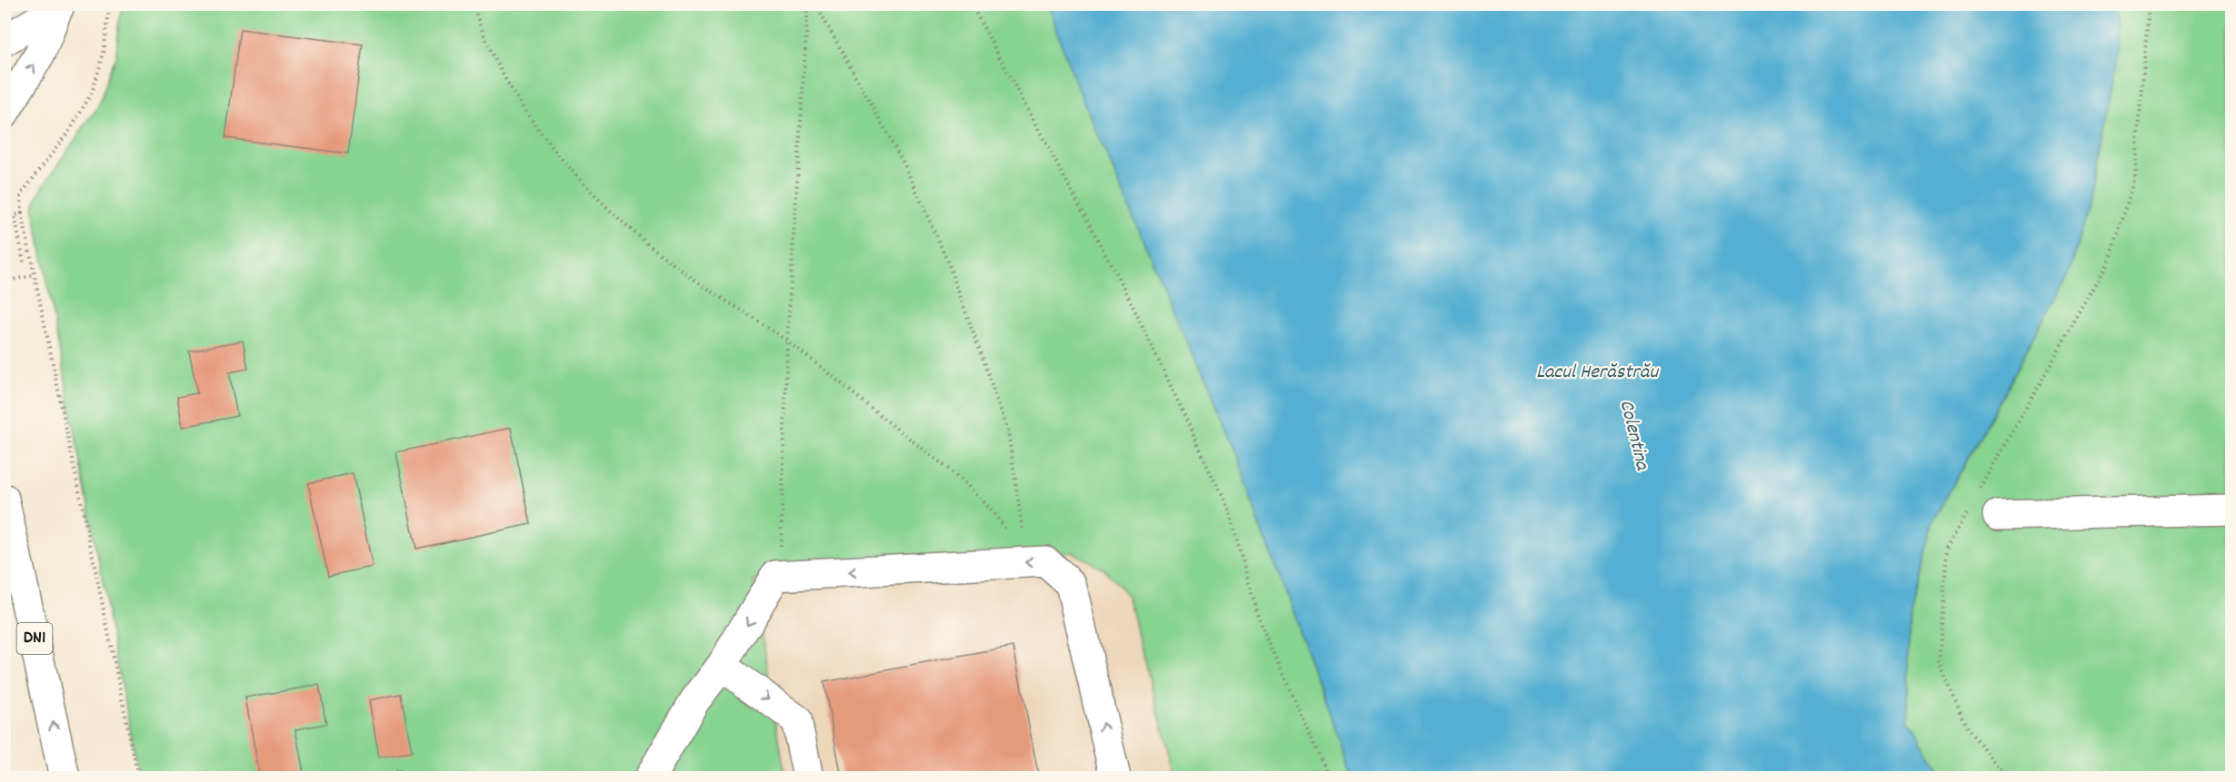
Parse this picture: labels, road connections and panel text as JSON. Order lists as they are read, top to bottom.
{
  "streets": {
    "main road": ["DN1"]
  },
  "water": ["Lacul Herăstrău", "Colentina"]
}
